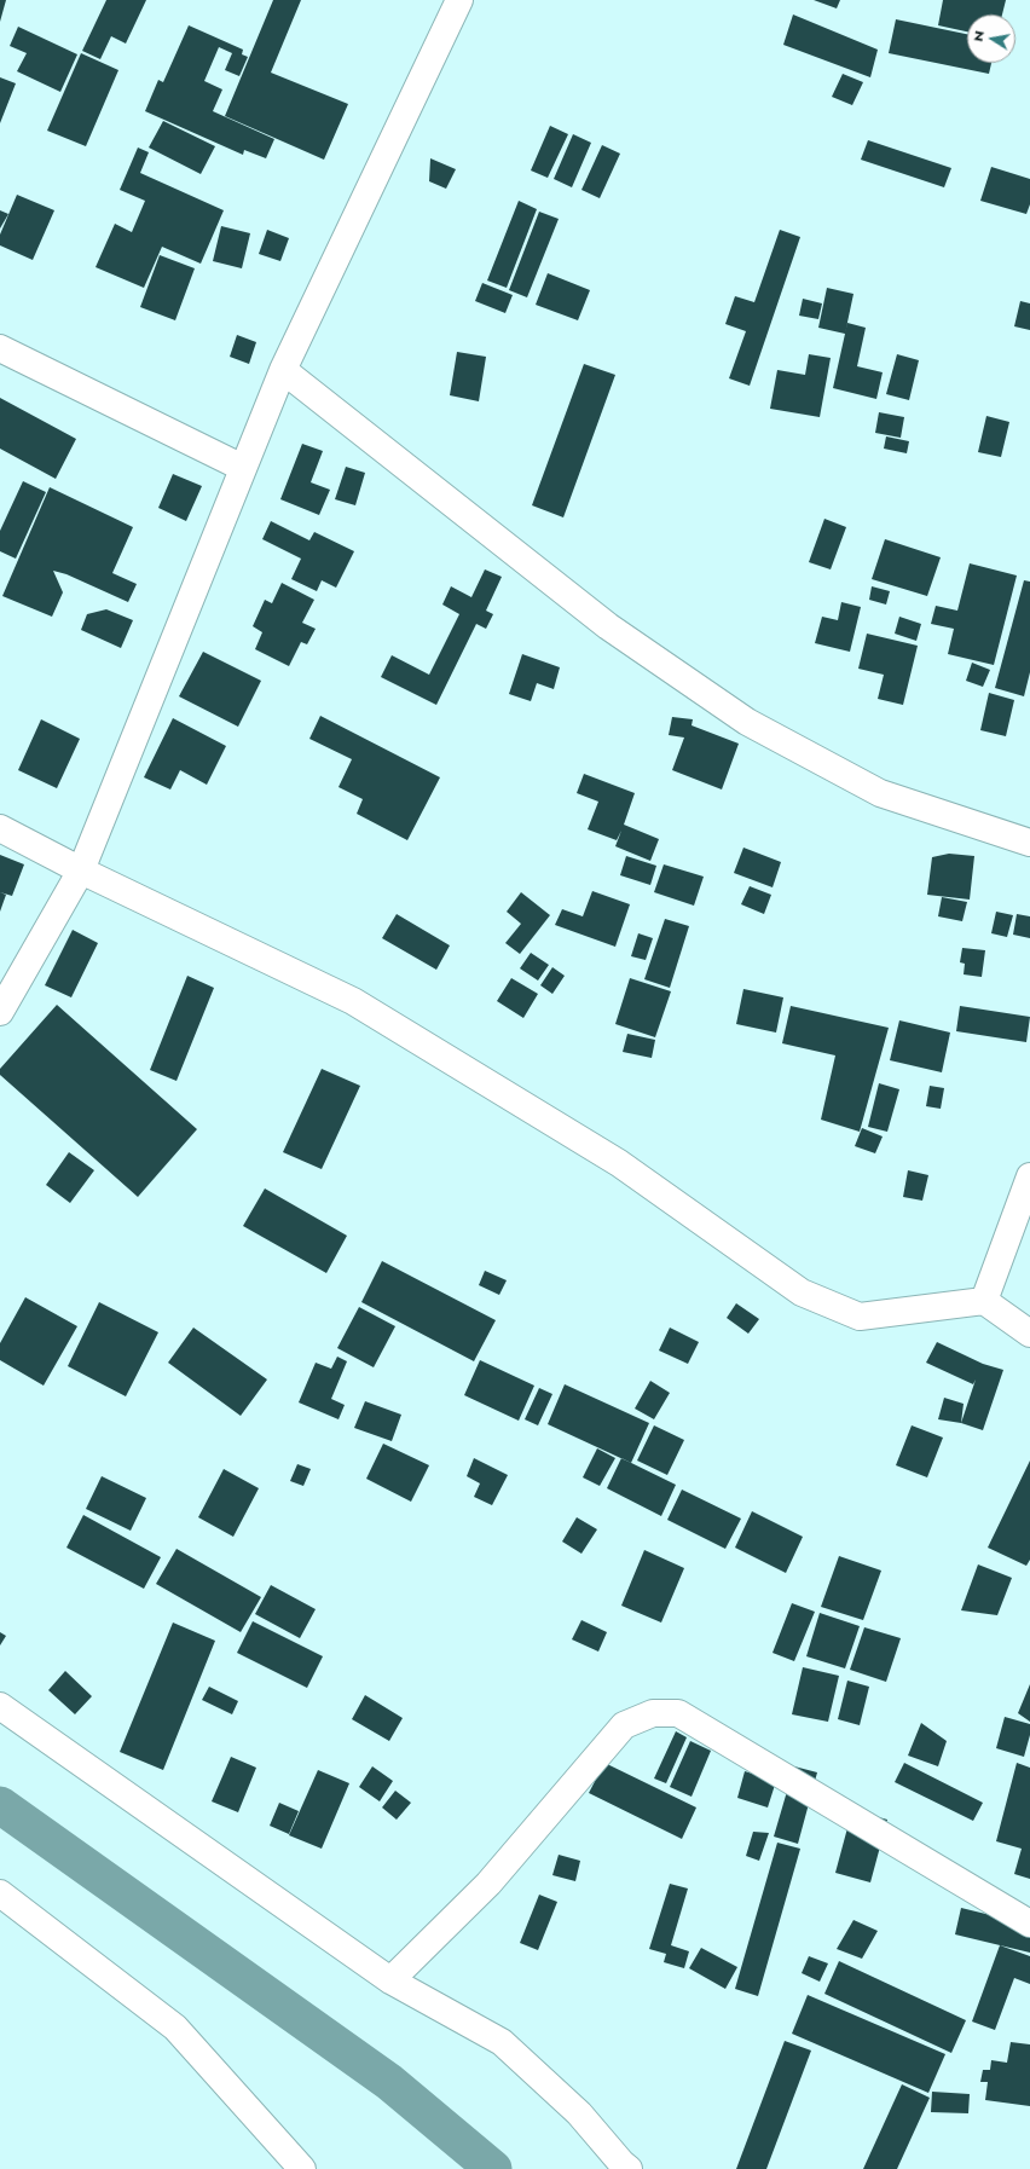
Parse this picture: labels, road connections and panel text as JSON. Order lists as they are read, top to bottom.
{
  "north": "left"
}
